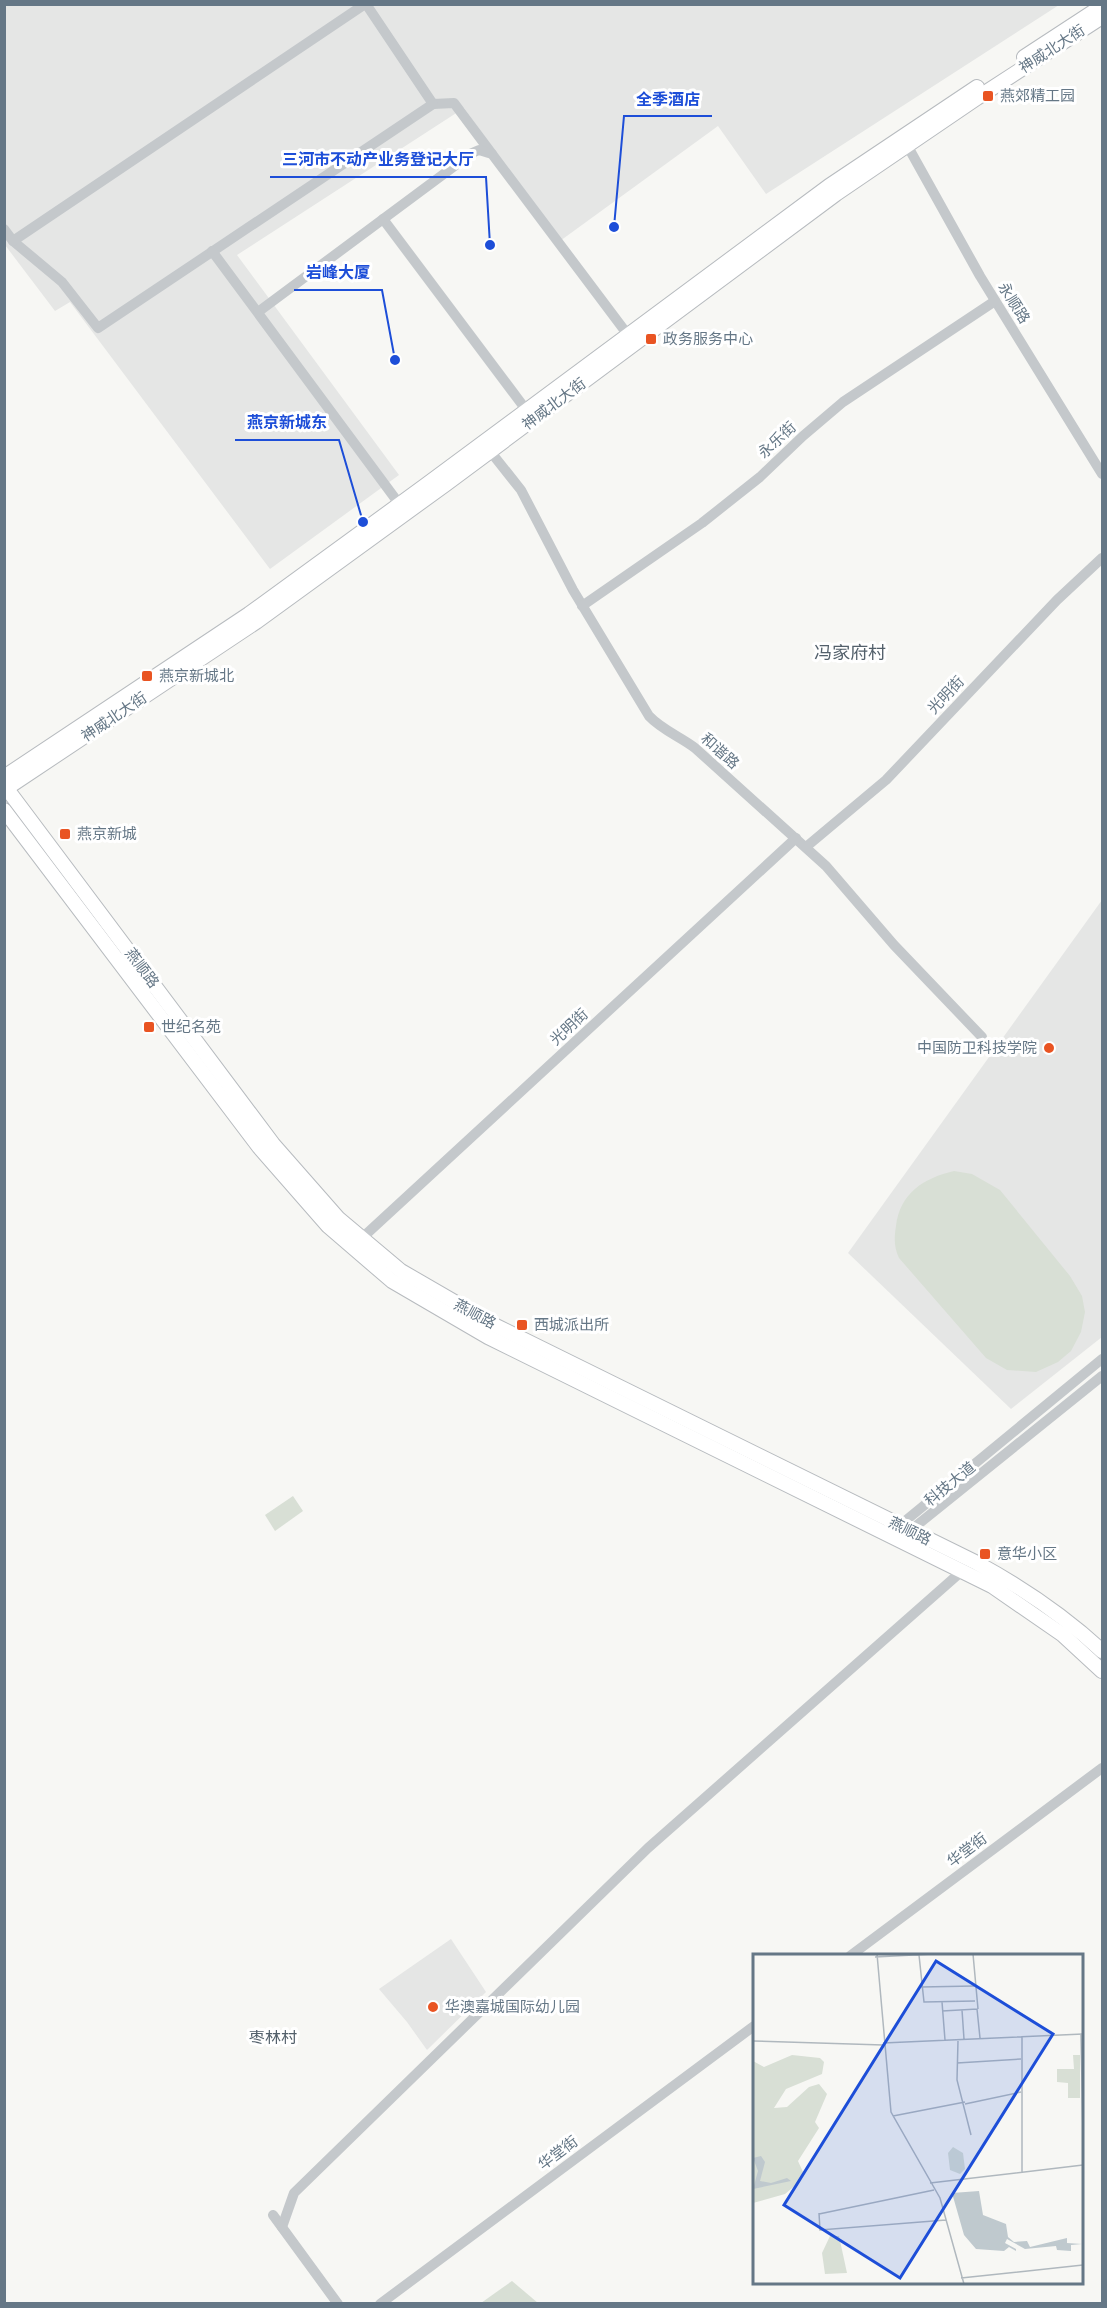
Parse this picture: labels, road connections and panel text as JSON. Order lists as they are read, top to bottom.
{
  "streets": {
    "main road": ["神威北大街", "燕顺路"],
    "street": [
      "永顺路",
      "永乐街",
      "光明街",
      "和谐路",
      "科技大道",
      "华堂街"
    ]
  },
  "crossings": [
    ["神威北大街", "永顺路"],
    ["神威北大街", "和谐路"],
    ["神威北大街", "燕顺路"],
    ["永顺路", "永乐街"],
    ["永乐街", "和谐路"],
    ["光明街", "和谐路"],
    ["光明街", "燕顺路"],
    ["燕顺路", "科技大道"]
  ],
  "districts": ["冯家府村", "枣林村"],
  "places": {
    "transit": [
      "燕郊精工园",
      "政务服务中心",
      "燕京新城北",
      "燕京新城",
      "世纪名苑",
      "西城派出所",
      "意华小区"
    ],
    "other": [
      "全季酒店",
      "三河市不动产业务登记大厅",
      "岩峰大厦",
      "燕京新城东",
      "中国防卫科技学院",
      "华澳嘉城国际幼儿园"
    ]
  }
}
